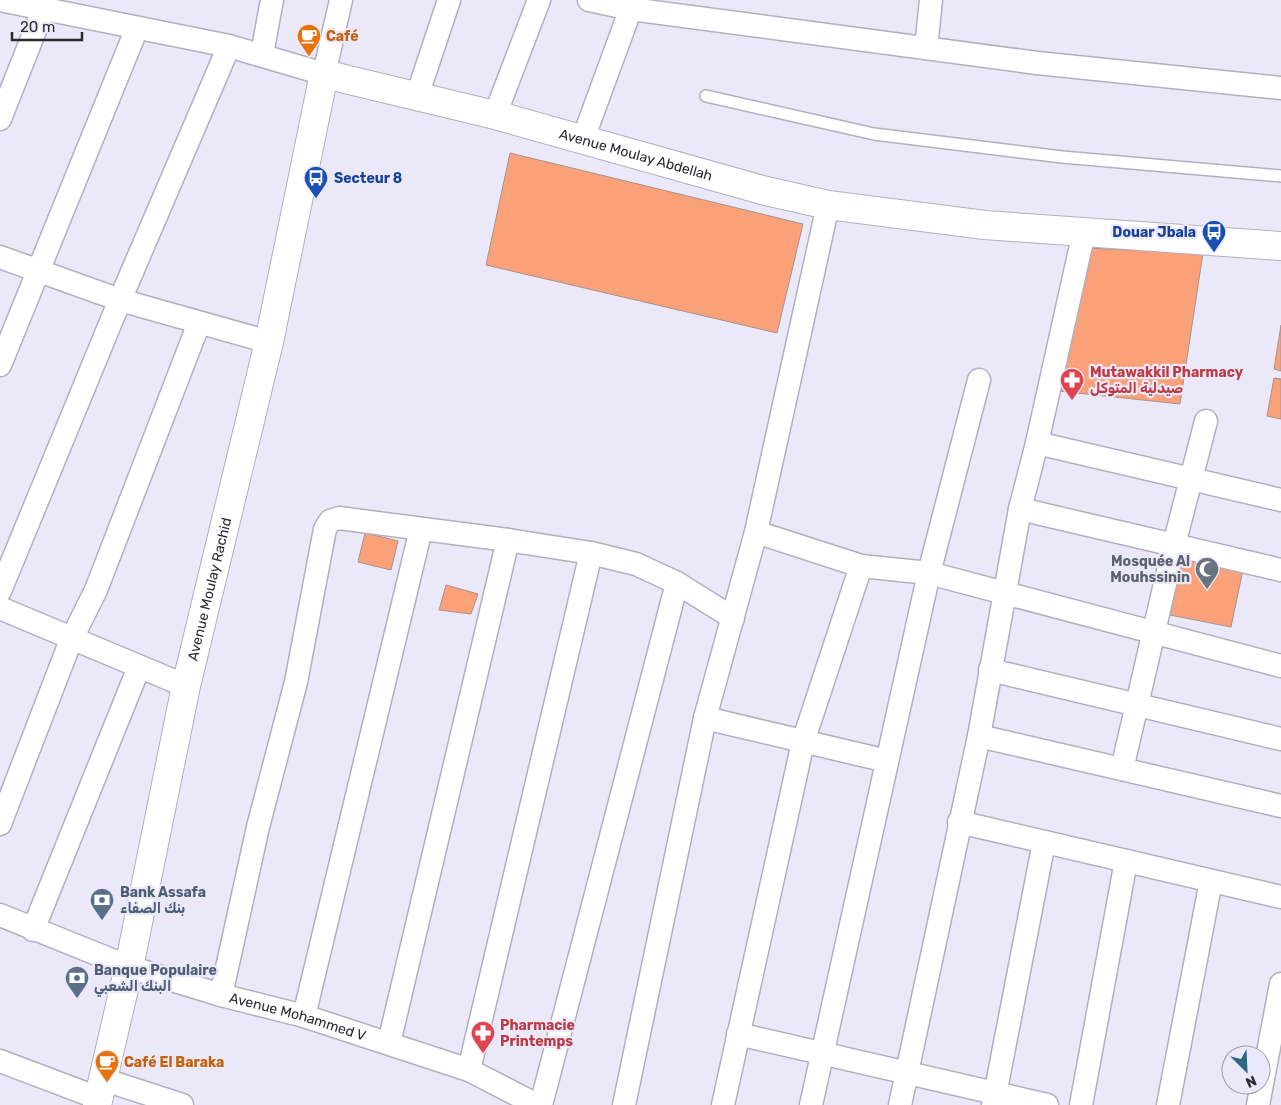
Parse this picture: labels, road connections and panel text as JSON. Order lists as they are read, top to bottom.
{
  "streets": {
    "street": ["Avenue Moulay Abdellah", "Avenue Moulay Rachid", "Avenue Mohammed V"]
  },
  "crossings": [
    ["Avenue Moulay Abdellah", "Avenue Moulay Rachid"],
    ["Avenue Moulay Rachid", "Avenue Mohammed V"]
  ],
  "places": {
    "cafe": ["Café", "Café El Baraka"],
    "bus stop": ["Secteur 8", "Douar Jbala"],
    "pharmacy": ["Mutawakkil Pharmacy صيدلية المتوكل", "Pharmacie Printemps"],
    "mosque": ["Mosquée Al Mouhssinin"],
    "bank": ["Bank Assafa بنك الصفاء", "Banque Populaire البنك الشعبي"]
  },
  "scale_bar": "20 m",
  "north": "bottom right"
}
